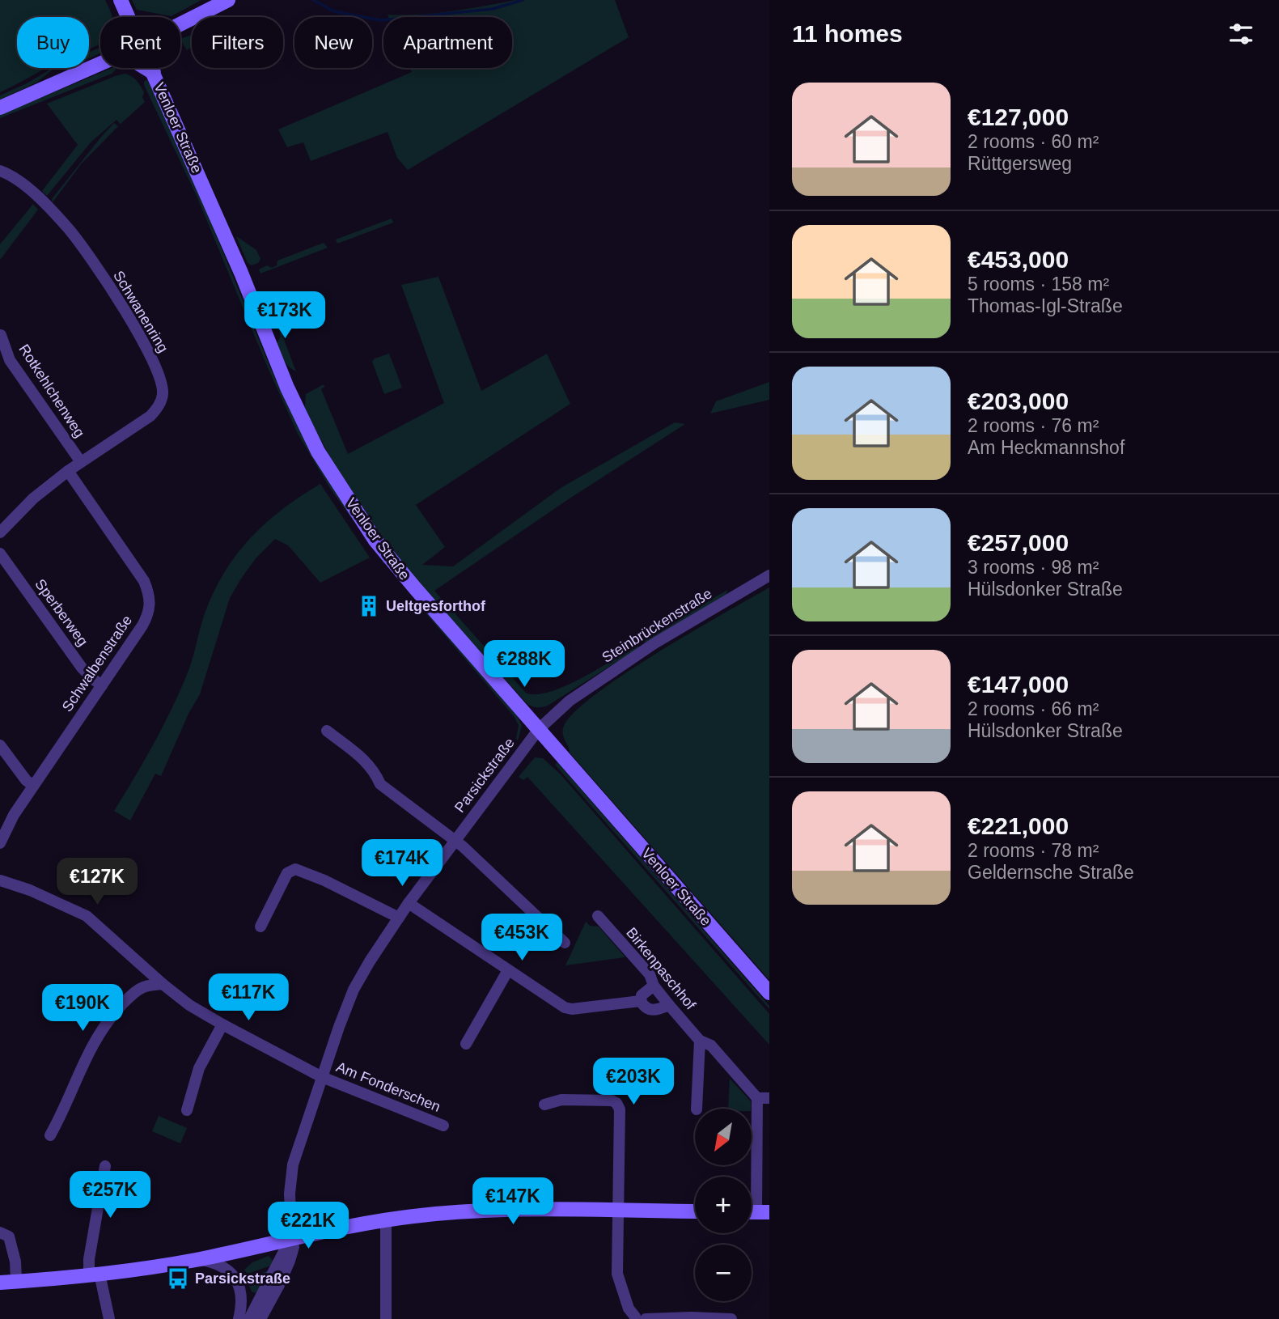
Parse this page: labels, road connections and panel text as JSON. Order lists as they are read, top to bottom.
{
  "streets": {
    "main road": ["Venloer Straße"],
    "street": [
      "Schwanenring",
      "Rotkehlchenweg",
      "Sperberweg",
      "Steinbrückenstraße",
      "Schwalbenstraße",
      "Parsickstraße",
      "Birkenpaschhof",
      "Am Fonderschen"
    ]
  },
  "crossings": [
    ["Venloer Straße", "Steinbrückenstraße"],
    ["Venloer Straße", "Parsickstraße"],
    ["Schwanenring", "Rotkehlchenweg"],
    ["Schwanenring", "Schwalbenstraße"],
    ["Sperberweg", "Schwalbenstraße"],
    ["Steinbrückenstraße", "Parsickstraße"],
    ["Parsickstraße", "Am Fonderschen"]
  ],
  "places": {
    "building": ["Ueltgesforthof"],
    "bus stop": ["Parsickstraße"]
  },
  "north": "bottom left",
  "page": {
    "heading": "11 homes",
    "chip": [
      "Buy",
      "Rent",
      "Filters",
      "New",
      "Apartment"
    ],
    "list": [
      {
        "name": "€127,000",
        "note": "2 rooms · 60 m² · Rüttgersweg"
      },
      {
        "name": "€453,000",
        "note": "5 rooms · 158 m² · Thomas-Igl-Straße"
      },
      {
        "name": "€203,000",
        "note": "2 rooms · 76 m² · Am Heckmannshof"
      },
      {
        "name": "€257,000",
        "note": "3 rooms · 98 m² · Hülsdonker Straße"
      },
      {
        "name": "€147,000",
        "note": "2 rooms · 66 m² · Hülsdonker Straße"
      },
      {
        "name": "€221,000",
        "note": "2 rooms · 78 m² · Geldernsche Straße"
      }
    ],
    "price": [
      "€173K",
      "€288K",
      "€174K",
      "€127K",
      "€453K",
      "€117K",
      "€190K",
      "€203K",
      "€257K",
      "€147K",
      "€221K"
    ],
    "map_buttons": ["+", "−"]
  }
}
